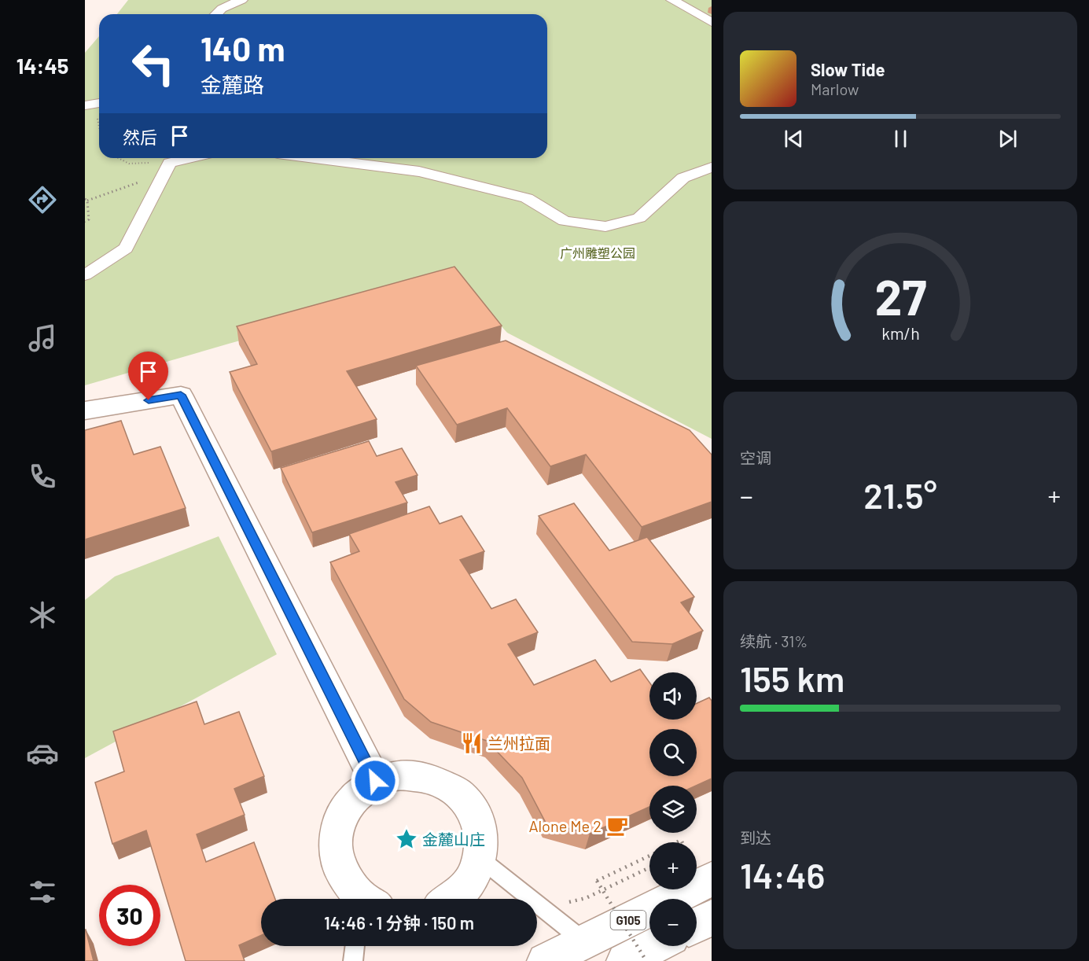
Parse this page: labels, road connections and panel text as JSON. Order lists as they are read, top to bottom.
{
  "streets": {
    "main road": ["G105"]
  },
  "parks": ["广州雕塑公园"],
  "places": {
    "restaurant": ["兰州拉面"],
    "cafe": ["Alone Me 2"],
    "place": ["金麓山庄"]
  },
  "page": {
    "tabs": "14:45",
    "turn": ["140 m", "金麓路"],
    "song": ["Slow Tide", "Marlow"],
    "then": "然后",
    "tile": [
      "空调",
      ["续航 · 31%", "155 km"],
      ["到达", "14:46"]
    ],
    "heat": ["−", "21.5°", "+"],
    "map_buttons": ["+", "−"],
    "limit": "30",
    "trip": "14:46 · 1 分钟 · 150 m",
    "gauge": ["27", "km/h"]
  }
}
